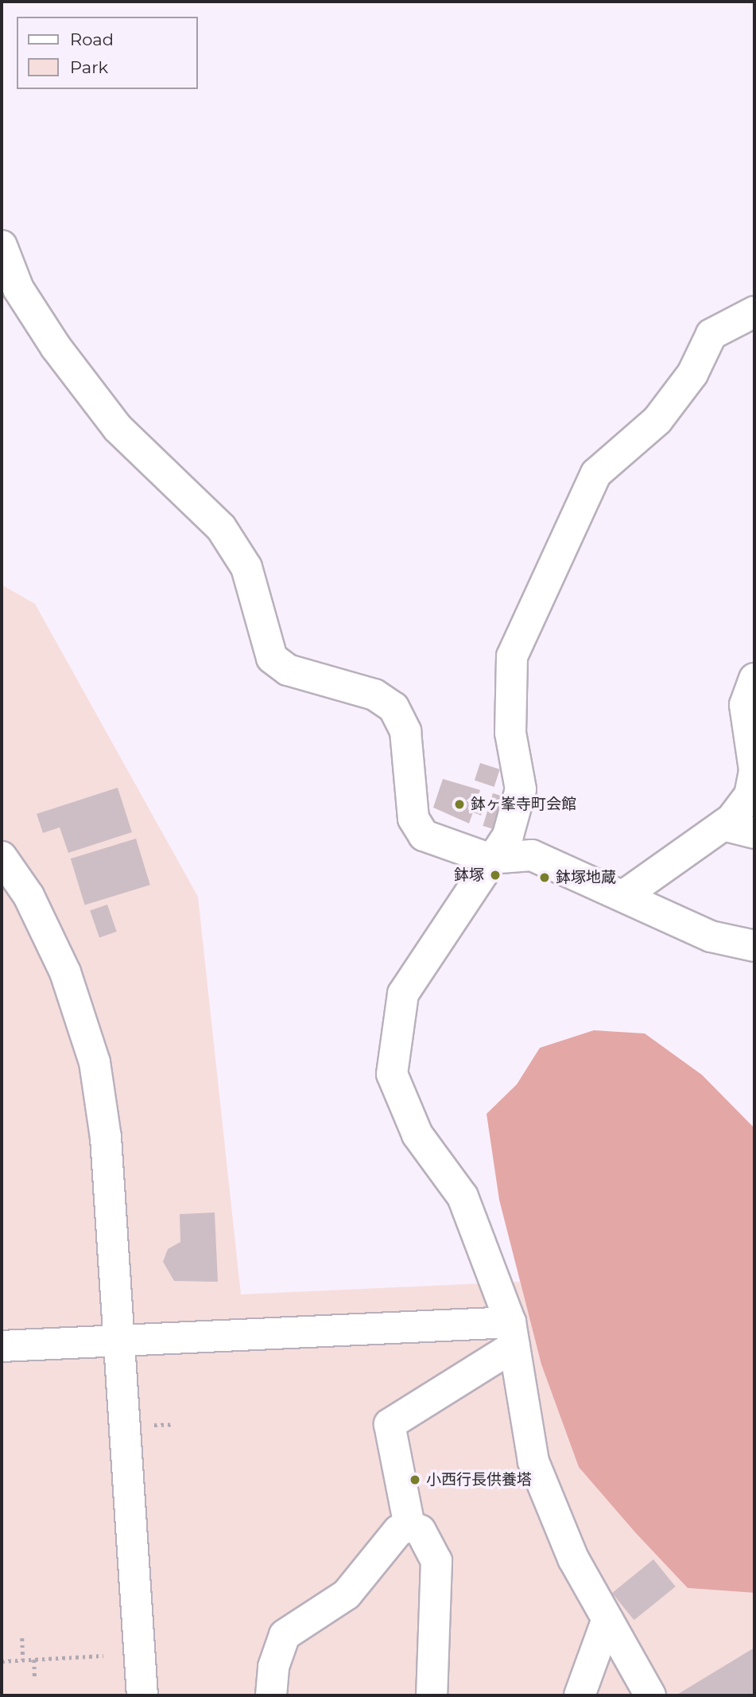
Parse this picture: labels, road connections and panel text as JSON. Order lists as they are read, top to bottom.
{
  "places": [
    "鉢ヶ峯寺町会館",
    "鉢塚",
    "鉢塚地蔵",
    "小西行長供養塔"
  ],
  "legend": ["Road", "Park"]
}
